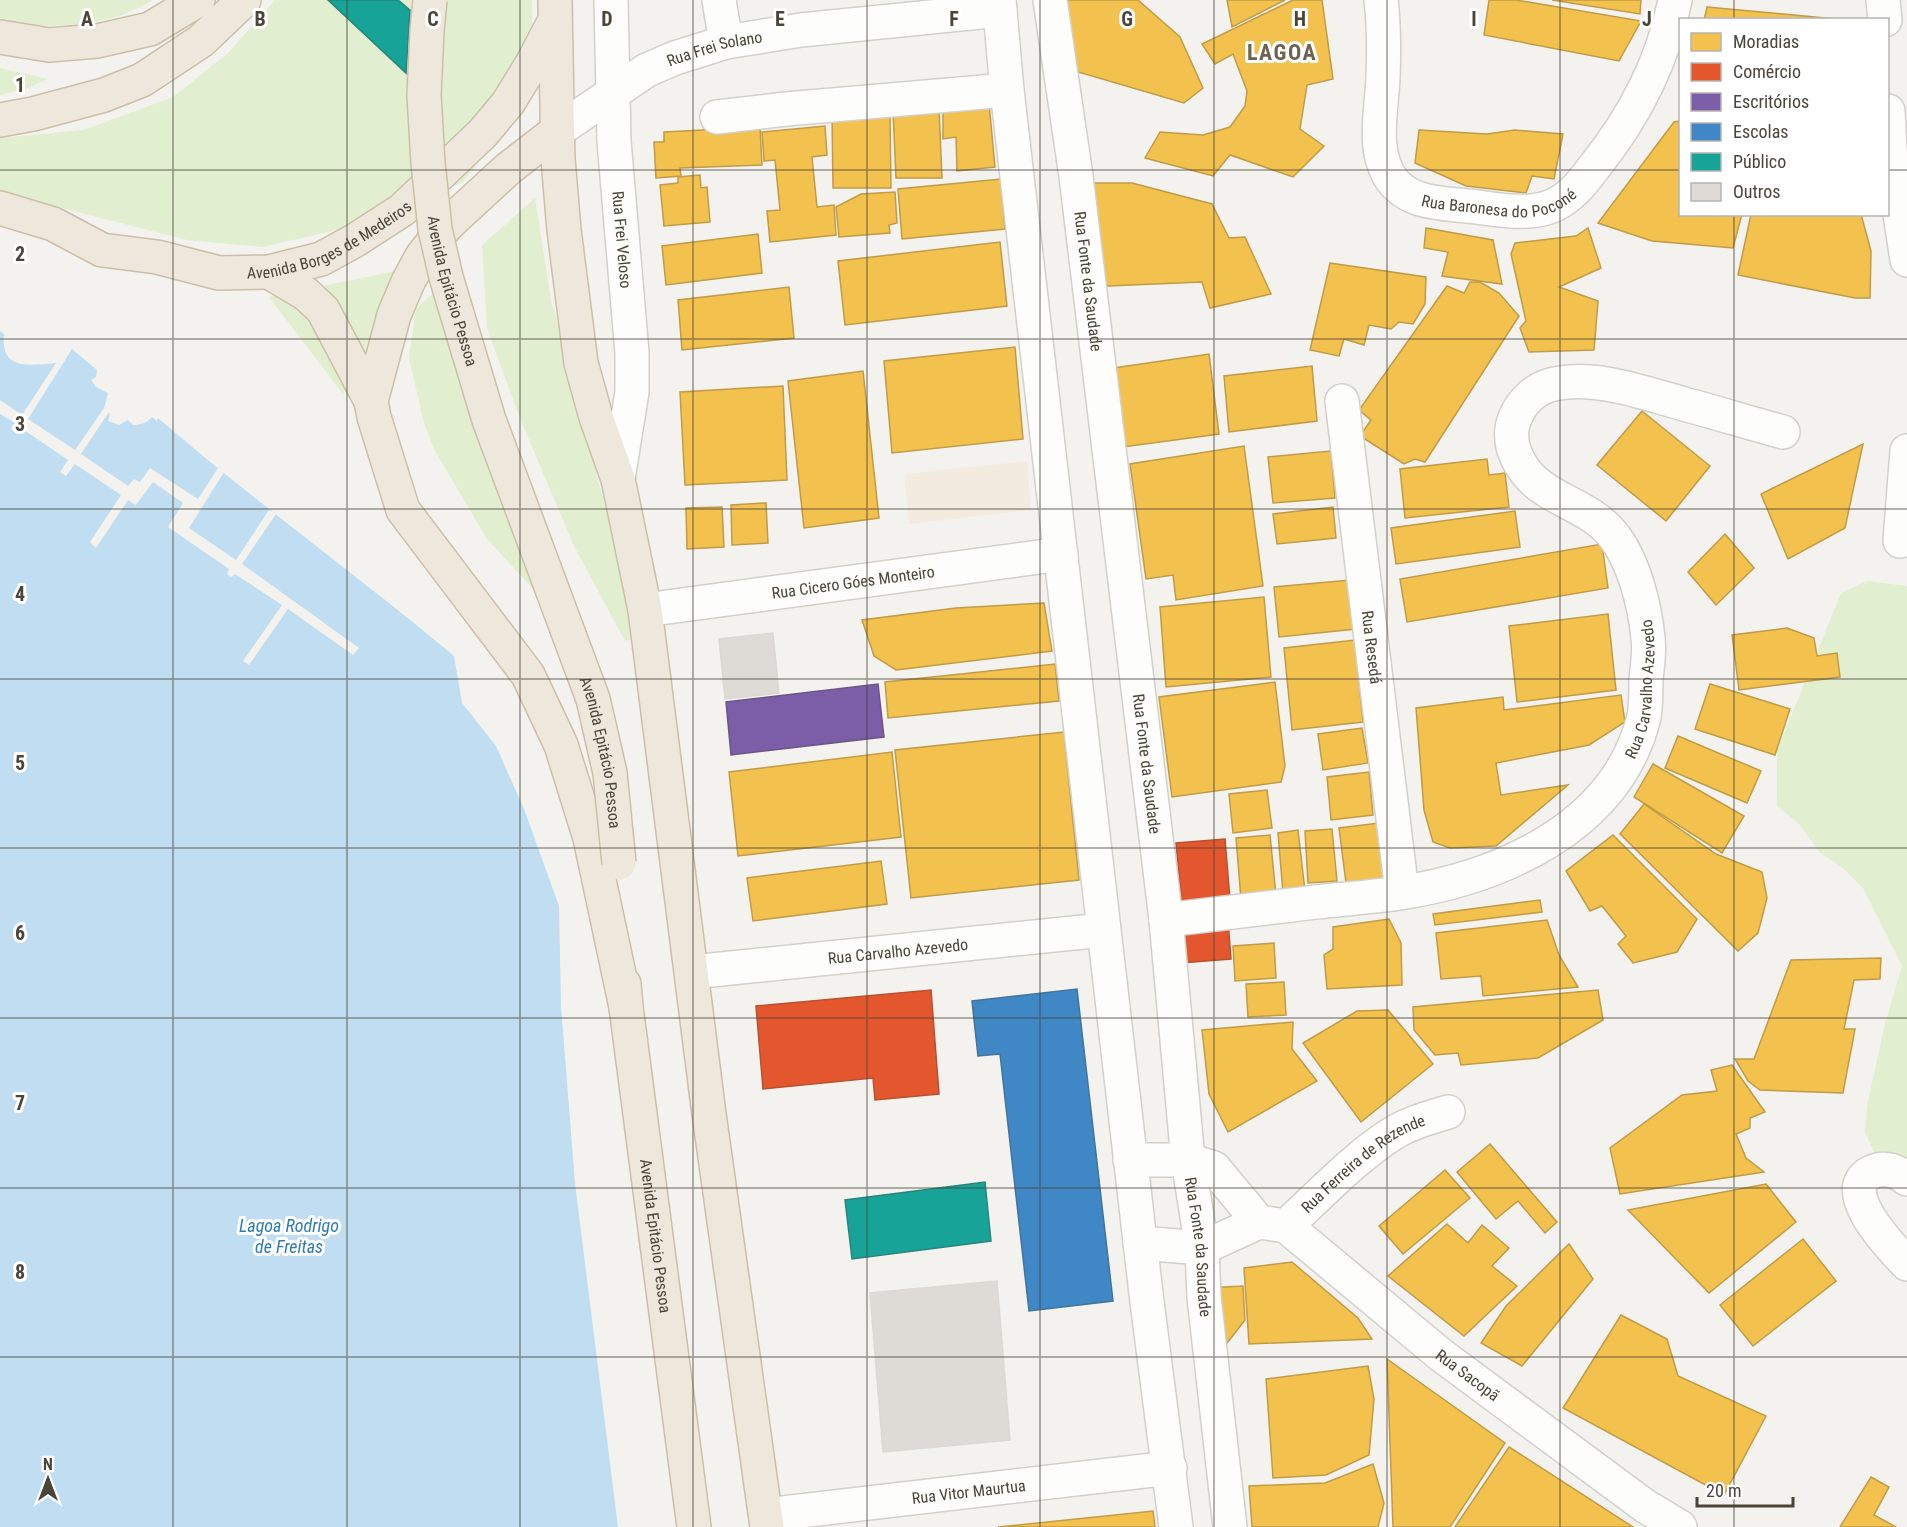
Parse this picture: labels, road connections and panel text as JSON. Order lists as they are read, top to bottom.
{
  "streets": {
    "highway": ["Avenida Borges de Medeiros", "Avenida Epitácio Pessoa"],
    "street": [
      "Rua Frei Solano",
      "Rua Baronesa do Poconé",
      "Rua Frei Veloso",
      "Rua Fonte da Saudade",
      "Rua Cicero Góes Monteiro",
      "Rua Resedá",
      "Rua Carvalho Azevedo",
      "Rua Ferreira de Rezende",
      "Rua Sacopã",
      "Rua Vitor Maurtua"
    ]
  },
  "crossings": [
    ["Rua Frei Solano", "Rua Frei Veloso"],
    ["Rua Fonte da Saudade", "Rua Carvalho Azevedo"],
    ["Rua Fonte da Saudade", "Rua Sacopã"],
    ["Rua Resedá", "Rua Carvalho Azevedo"],
    ["Rua Ferreira de Rezende", "Rua Sacopã"]
  ],
  "districts": ["LAGOA"],
  "water": ["Lagoa Rodrigo de Freitas"],
  "legend": [
    "Moradias",
    "Comércio",
    "Escritórios",
    "Escolas",
    "Público",
    "Outros"
  ],
  "scale_bar": "20 m",
  "north": "top",
  "grid": {
    "columns": [
      "A",
      "B",
      "C",
      "D",
      "E",
      "F",
      "G",
      "H",
      "I",
      "J"
    ],
    "rows": [
      "1",
      "2",
      "3",
      "4",
      "5",
      "6",
      "7",
      "8"
    ]
  }
}
